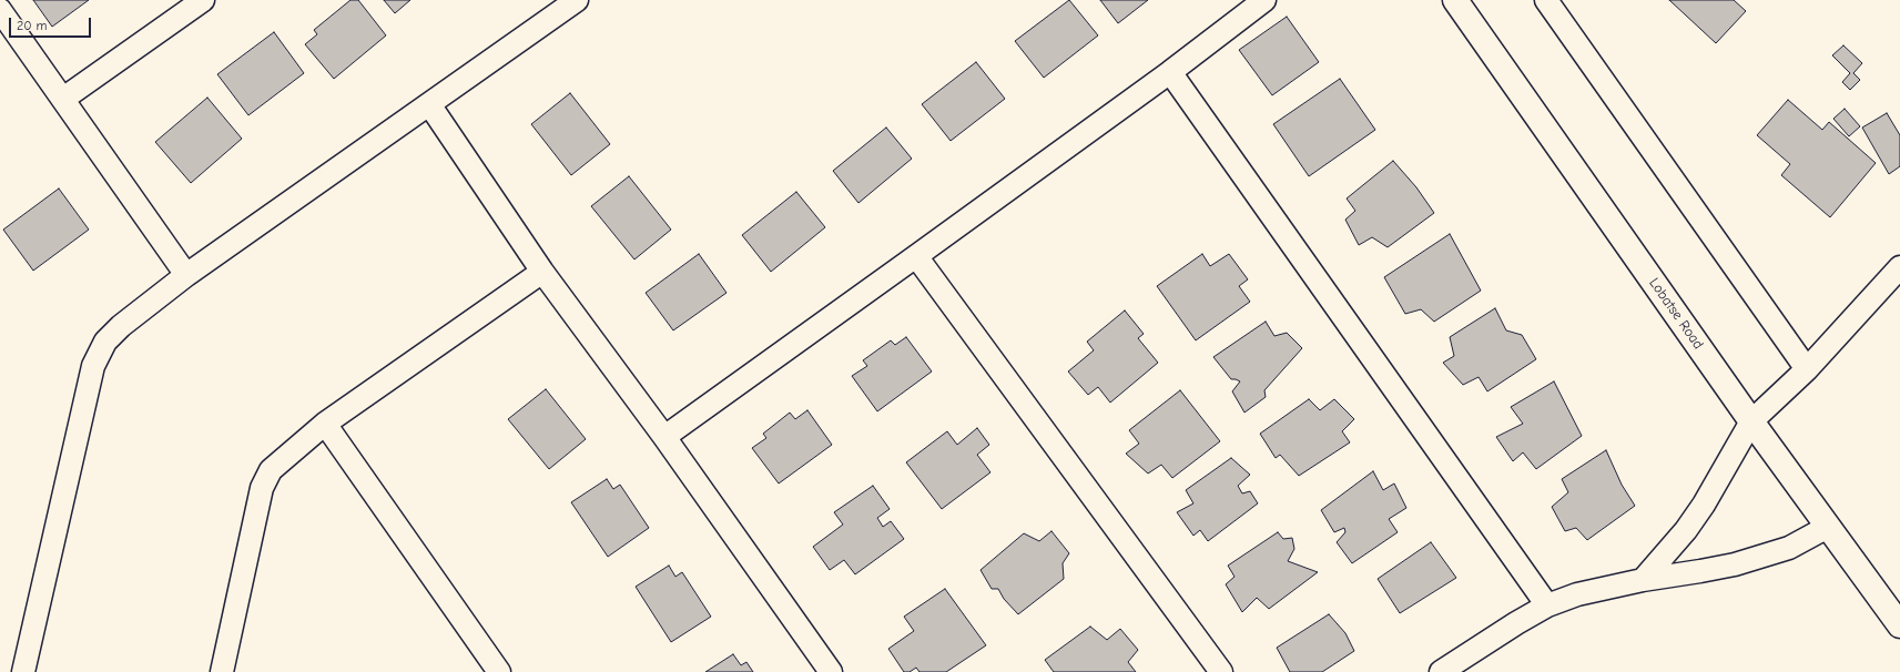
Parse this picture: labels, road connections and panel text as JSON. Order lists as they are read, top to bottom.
{
  "streets": {
    "highway": ["Lobatse Road"]
  },
  "scale_bar": "20 m"
}
